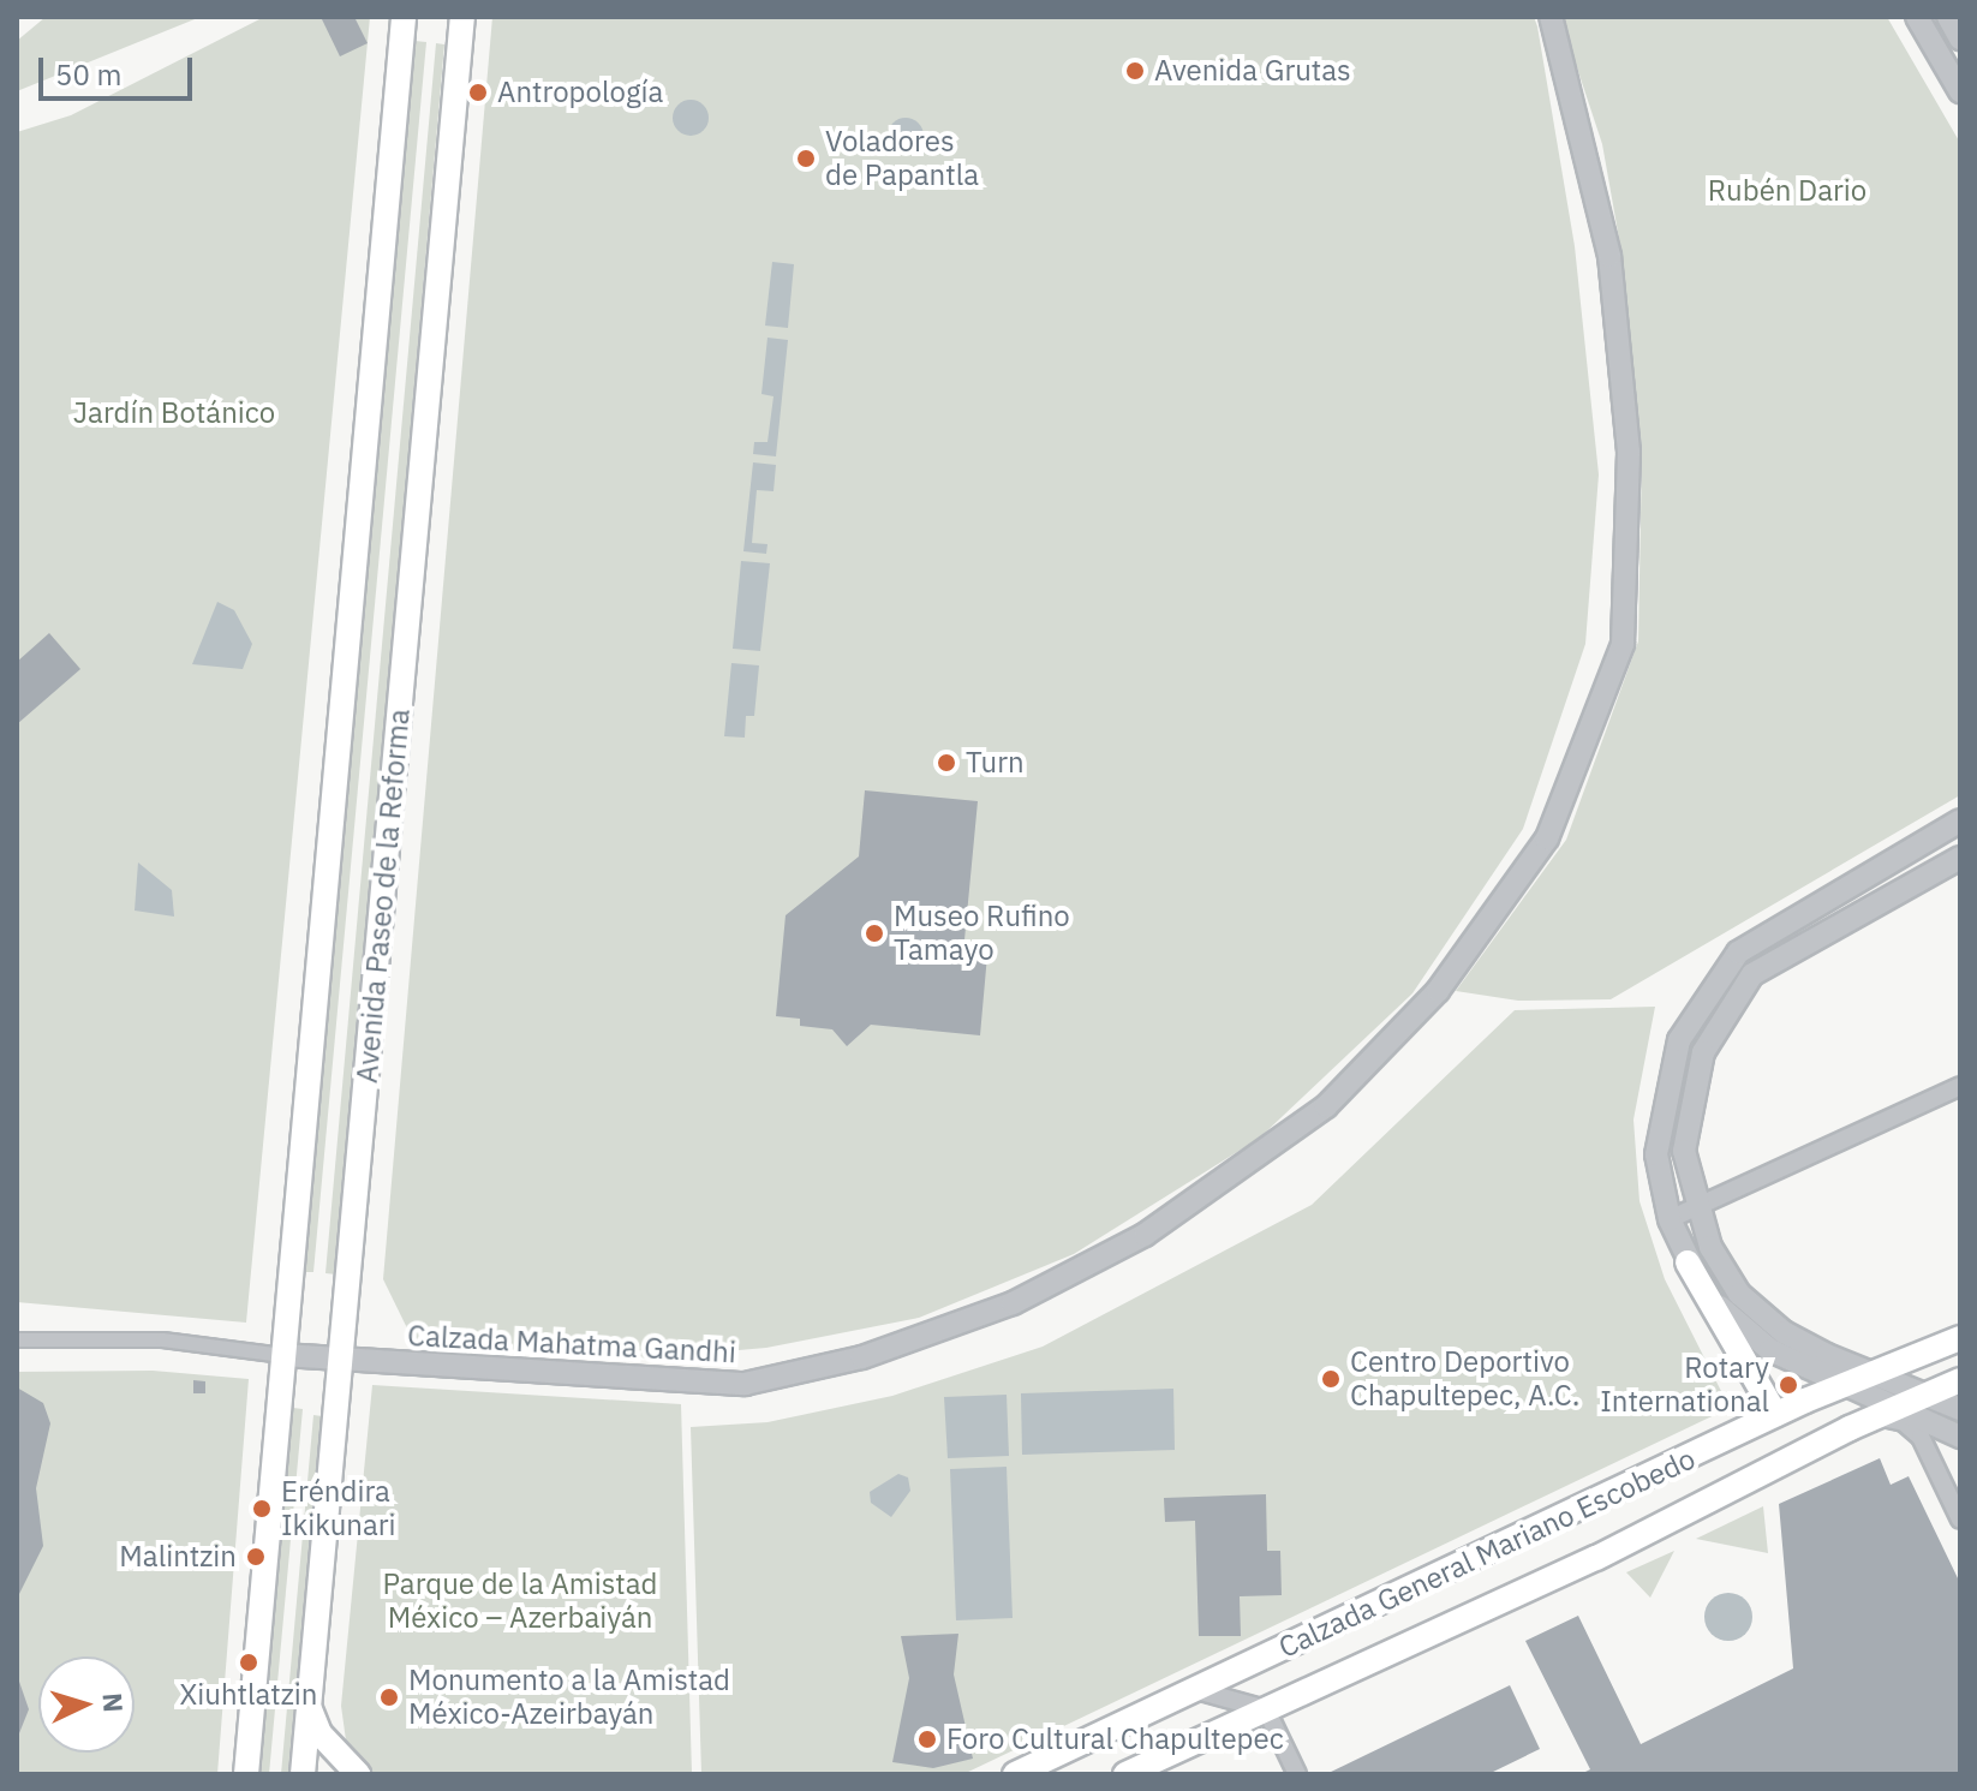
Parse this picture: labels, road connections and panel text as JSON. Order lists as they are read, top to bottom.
{
  "streets": {
    "main road": ["Avenida Paseo de la Reforma", "Calzada General Mariano Escobedo"],
    "street": ["Calzada Mahatma Gandhi"]
  },
  "crossings": [
    ["Avenida Paseo de la Reforma", "Calzada Mahatma Gandhi"]
  ],
  "parks": ["Rubén Dario", "Jardín Botánico", "Parque de la Amistad México – Azerbaiyán"],
  "places": [
    "Avenida Grutas",
    "Antropología",
    "Voladores de Papantla",
    "Turn",
    "Museo Rufino Tamayo",
    "Centro Deportivo Chapultepec, A.C.",
    "Rotary International",
    "Eréndira Ikikunari",
    "Malintzin",
    "Xiuhtlatzin",
    "Monumento a la Amistad México-Azeirbayán",
    "Foro Cultural Chapultepec"
  ],
  "scale_bar": "50 m",
  "north": "right"
}
